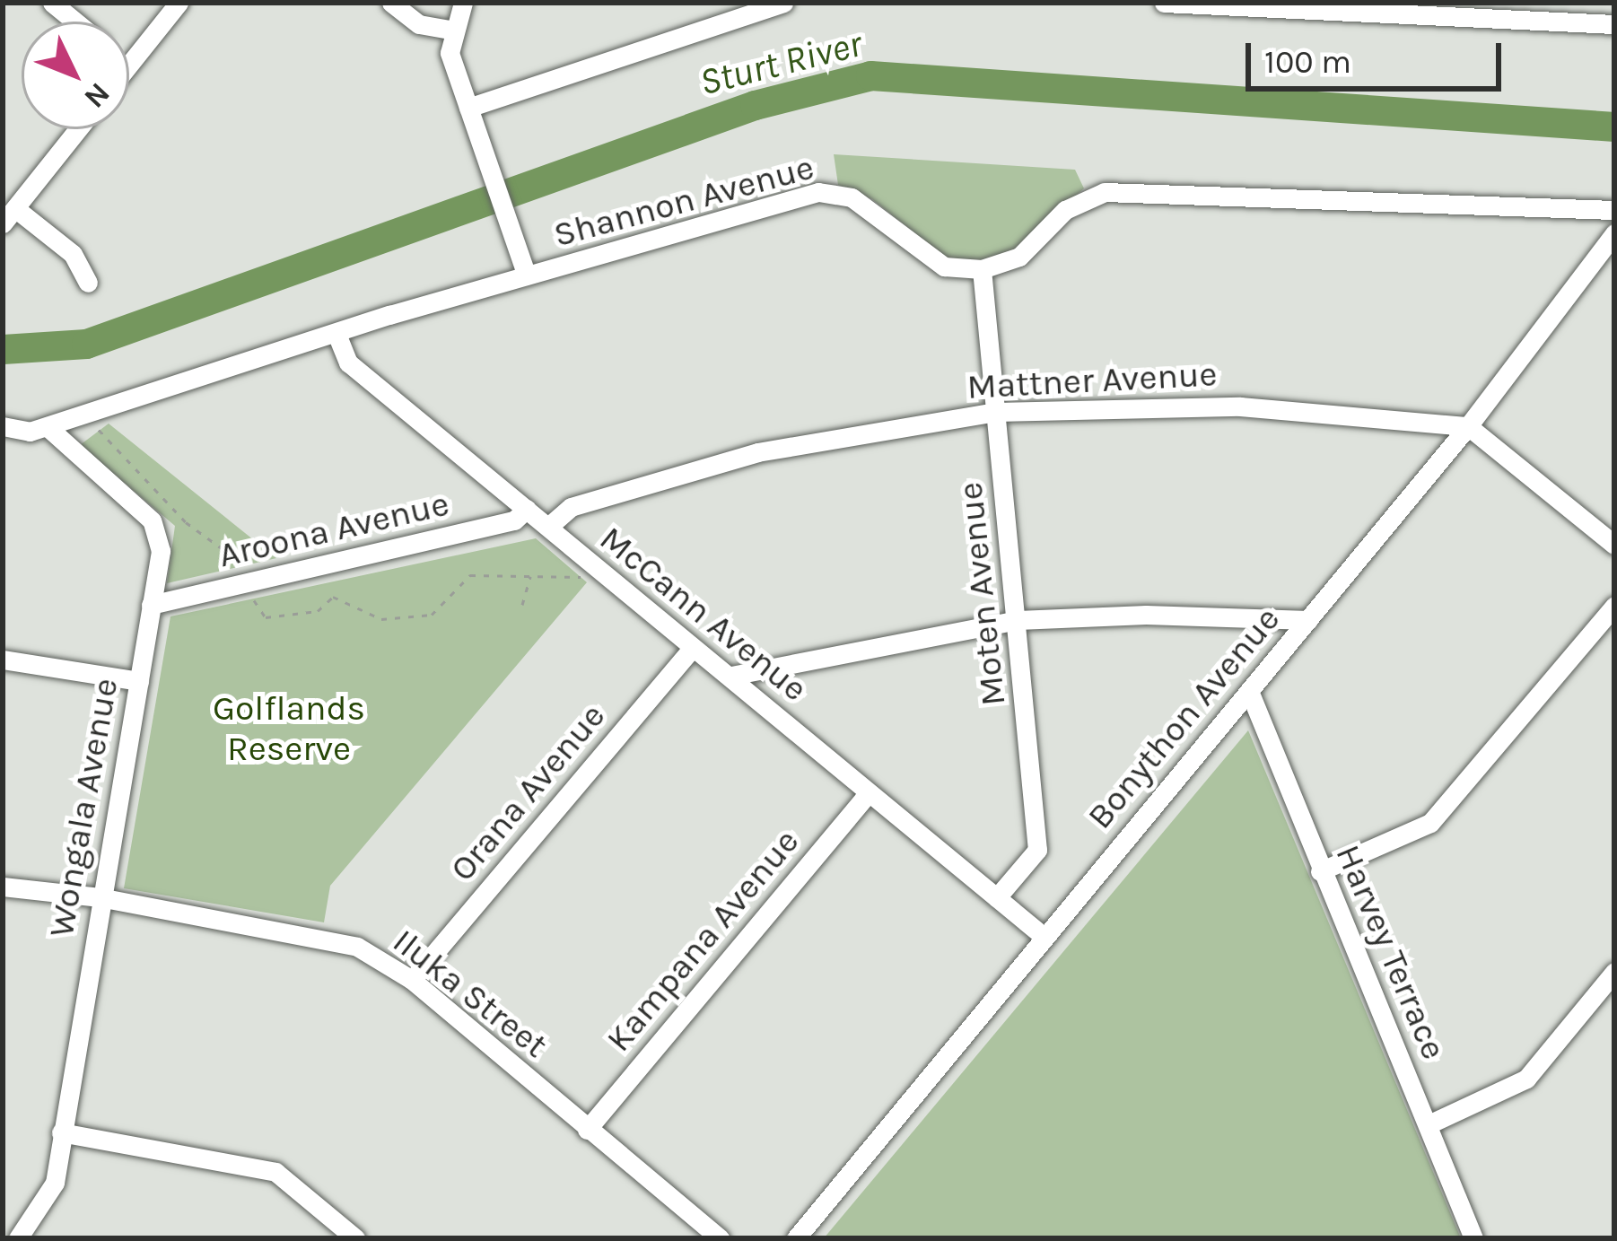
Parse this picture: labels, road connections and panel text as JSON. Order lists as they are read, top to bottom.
{
  "streets": {
    "street": [
      "Shannon Avenue",
      "Mattner Avenue",
      "Aroona Avenue",
      "Moten Avenue",
      "McCann Avenue",
      "Bonython Avenue",
      "Orana Avenue",
      "Wongala Avenue",
      "Kampana Avenue",
      "Harvey Terrace",
      "Iluka Street"
    ]
  },
  "crossings": [
    ["Shannon Avenue", "Moten Avenue"],
    ["Shannon Avenue", "McCann Avenue"],
    ["Shannon Avenue", "Wongala Avenue"],
    ["Mattner Avenue", "Moten Avenue"],
    ["Mattner Avenue", "McCann Avenue"],
    ["Mattner Avenue", "Bonython Avenue"],
    ["Aroona Avenue", "McCann Avenue"],
    ["Aroona Avenue", "Wongala Avenue"],
    ["Moten Avenue", "McCann Avenue"],
    ["McCann Avenue", "Bonython Avenue"],
    ["McCann Avenue", "Orana Avenue"],
    ["McCann Avenue", "Kampana Avenue"],
    ["Bonython Avenue", "Harvey Terrace"],
    ["Orana Avenue", "Iluka Street"],
    ["Wongala Avenue", "Iluka Street"],
    ["Kampana Avenue", "Iluka Street"]
  ],
  "water": ["Sturt River"],
  "parks": ["Golflands Reserve"],
  "scale_bar": "100 m",
  "north": "bottom right"
}
